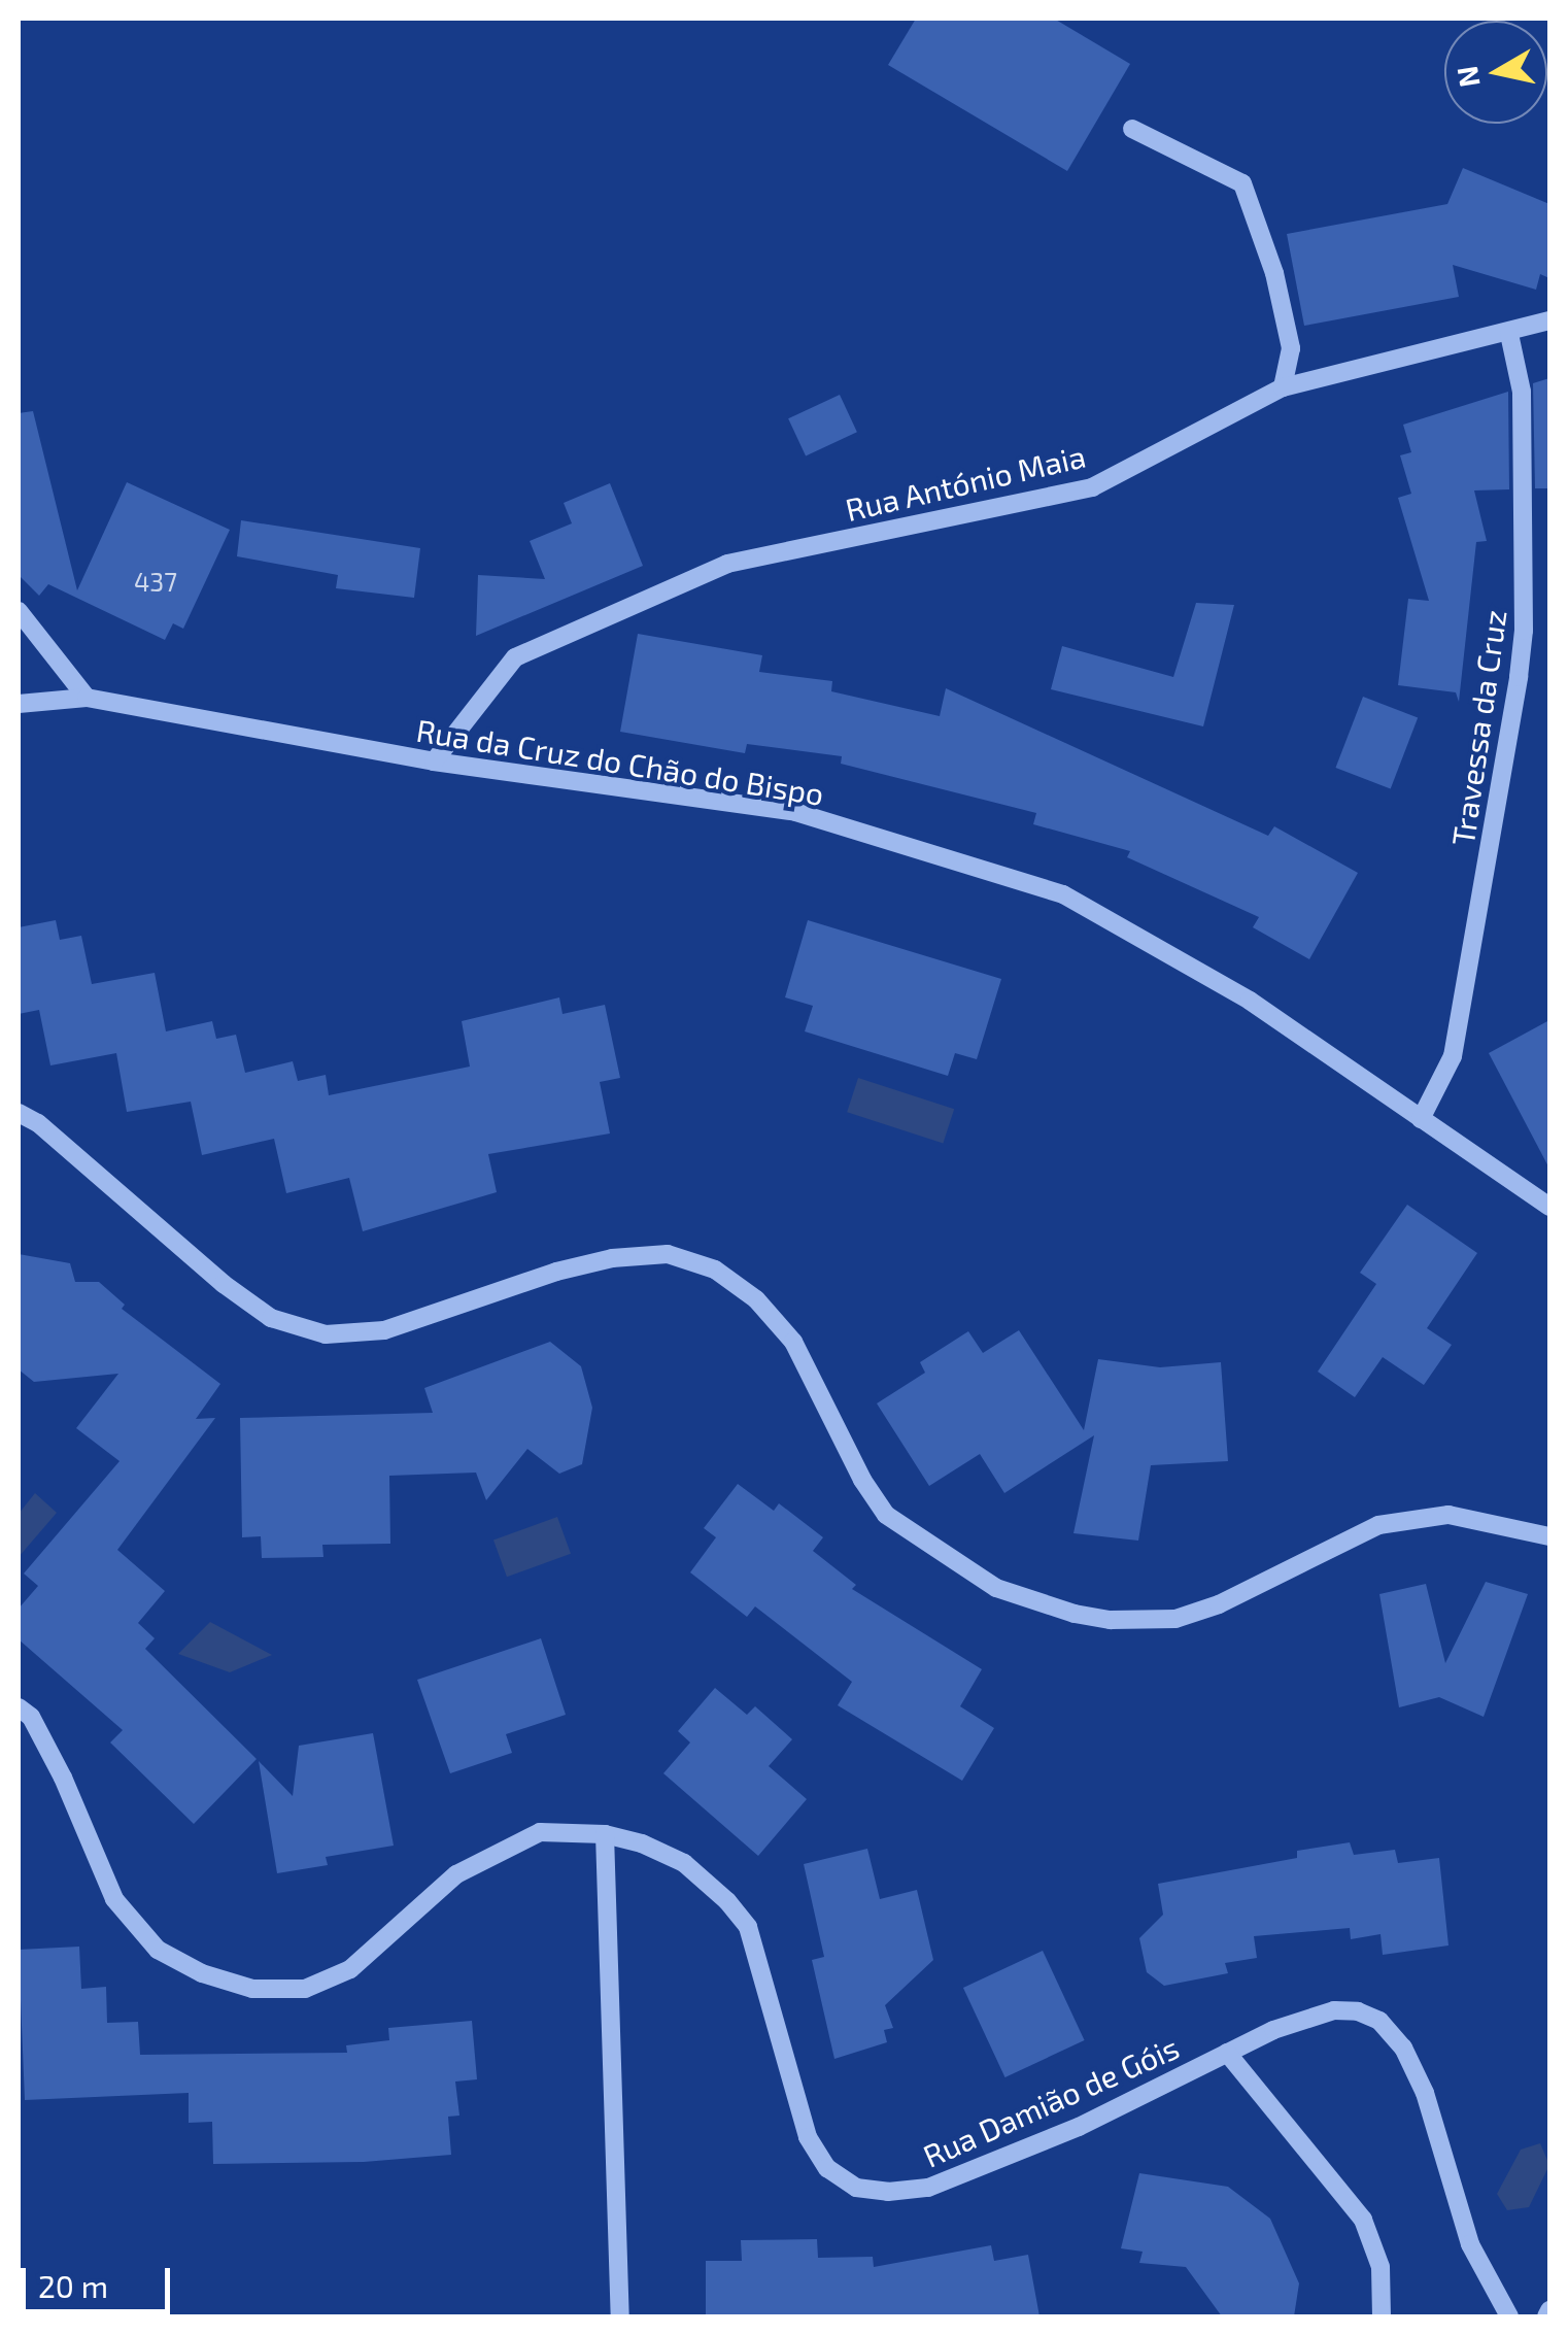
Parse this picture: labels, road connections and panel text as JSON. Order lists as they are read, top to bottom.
{
  "streets": {
    "street": [
      "Rua António Maia",
      "Travessa da Cruz",
      "Rua da Cruz do Chão do Bispo",
      "Rua Damião de Góis"
    ]
  },
  "crossings": [
    ["Rua António Maia", "Travessa da Cruz"],
    ["Rua António Maia", "Rua da Cruz do Chão do Bispo"],
    ["Travessa da Cruz", "Rua da Cruz do Chão do Bispo"]
  ],
  "house_numbers": ["437"],
  "scale_bar": "20 m",
  "north": "left"
}
